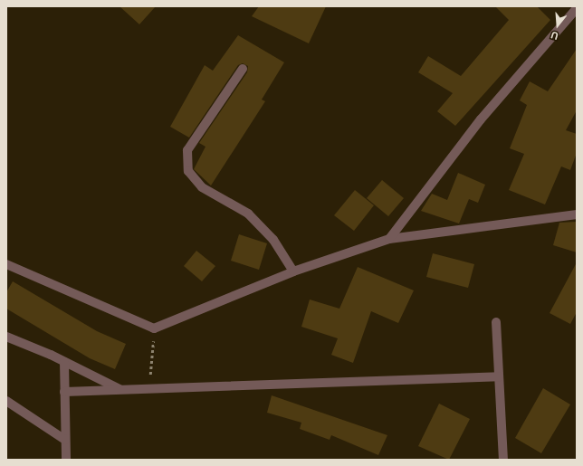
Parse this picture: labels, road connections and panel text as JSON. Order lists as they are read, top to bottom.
{
  "north": "bottom"
}
